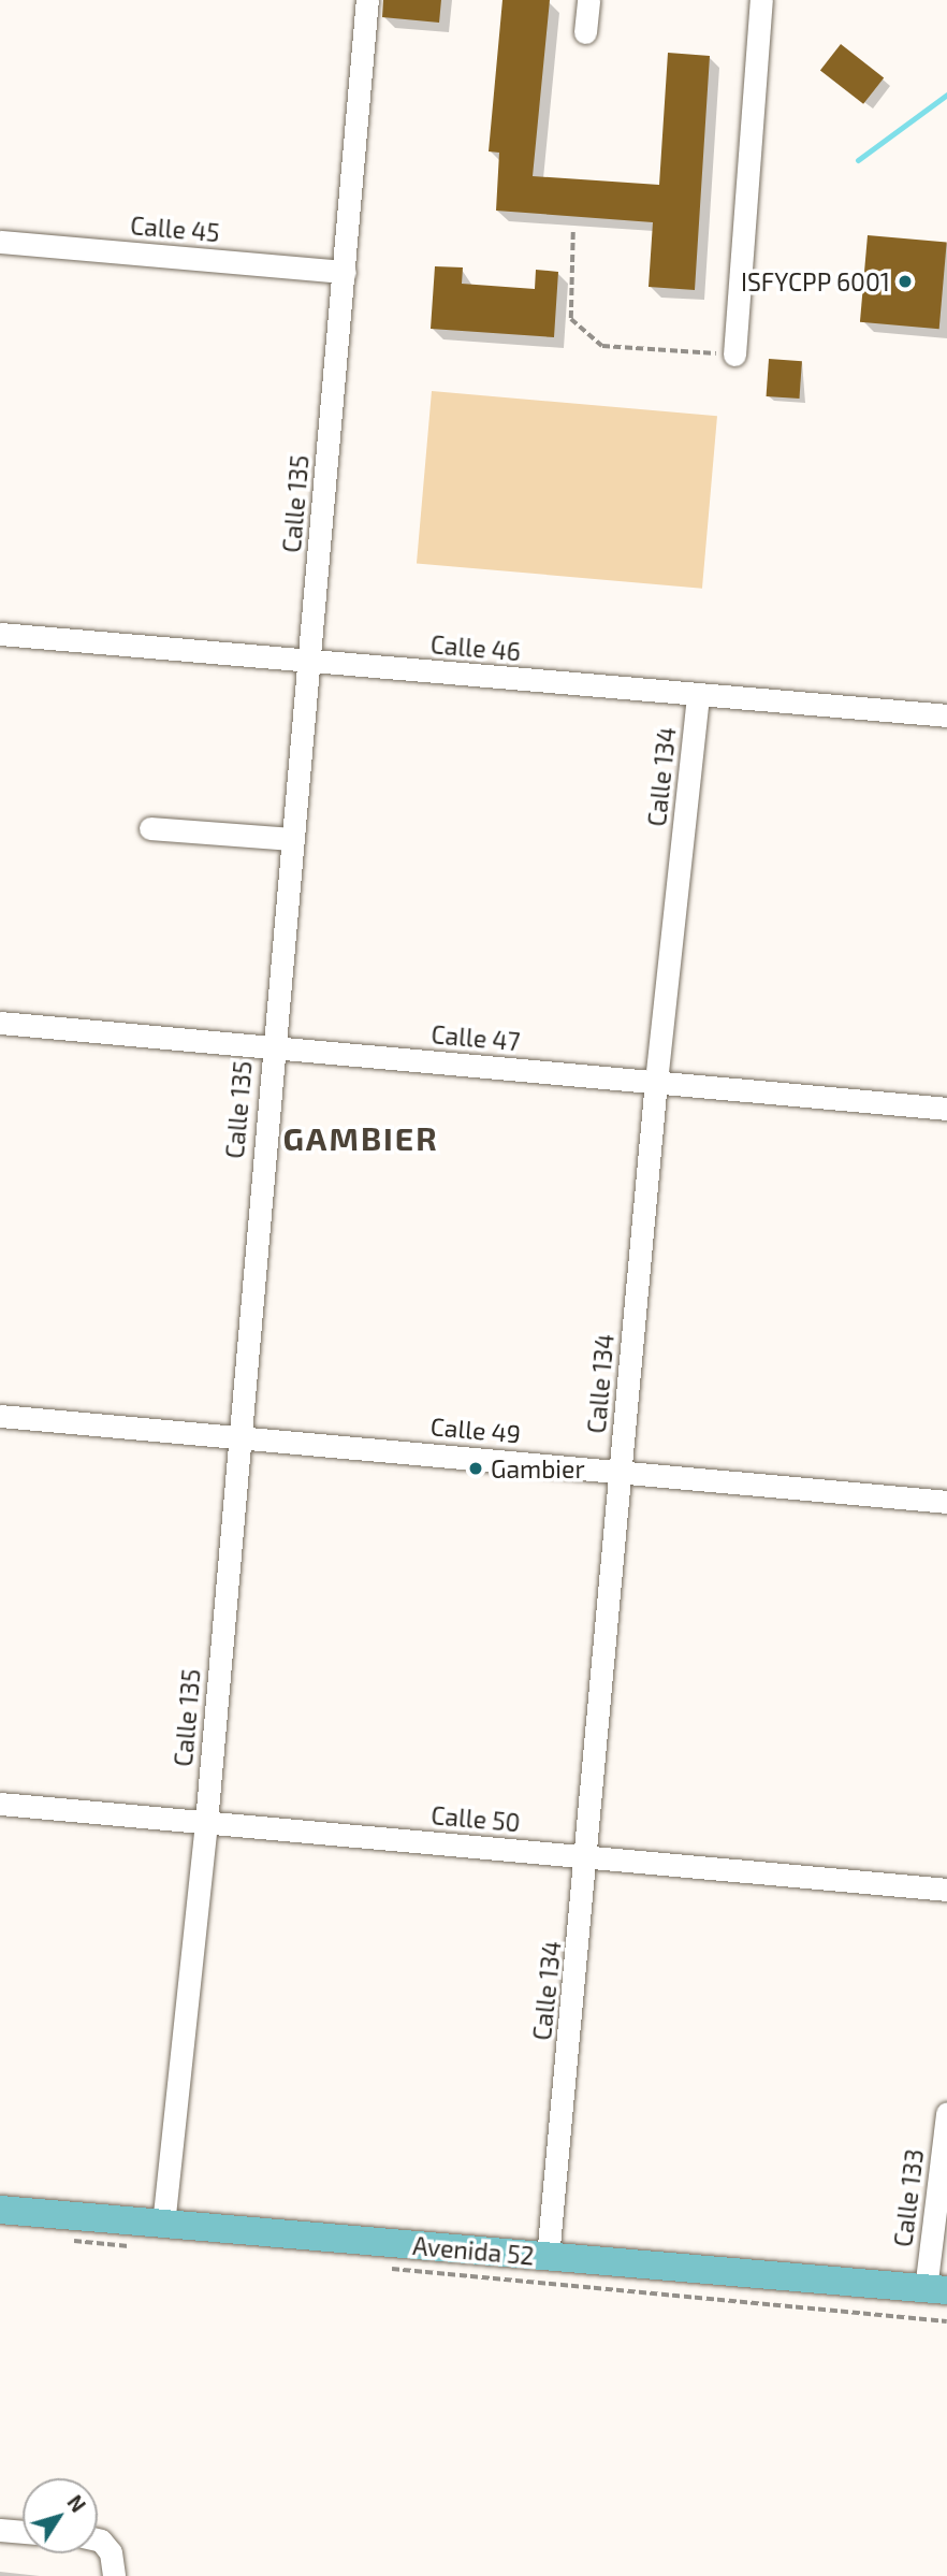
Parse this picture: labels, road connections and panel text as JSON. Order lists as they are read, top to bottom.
{
  "streets": {
    "main road": ["Avenida 52"],
    "street": [
      "Calle 45",
      "Calle 135",
      "Calle 46",
      "Calle 134",
      "Calle 47",
      "Calle 49",
      "Calle 50",
      "Calle 133"
    ]
  },
  "crossings": [
    ["Calle 45", "Calle 135"],
    ["Calle 135", "Calle 46"],
    ["Calle 135", "Calle 47"],
    ["Calle 135", "Calle 49"],
    ["Calle 135", "Calle 50"],
    ["Calle 135", "Avenida 52"],
    ["Calle 46", "Calle 134"],
    ["Calle 134", "Calle 47"],
    ["Calle 134", "Calle 49"],
    ["Calle 134", "Calle 50"],
    ["Calle 134", "Avenida 52"],
    ["Calle 133", "Avenida 52"]
  ],
  "districts": ["GAMBIER"],
  "places": ["ISFYCPP 6001", "Gambier"],
  "north": "top right"
}
